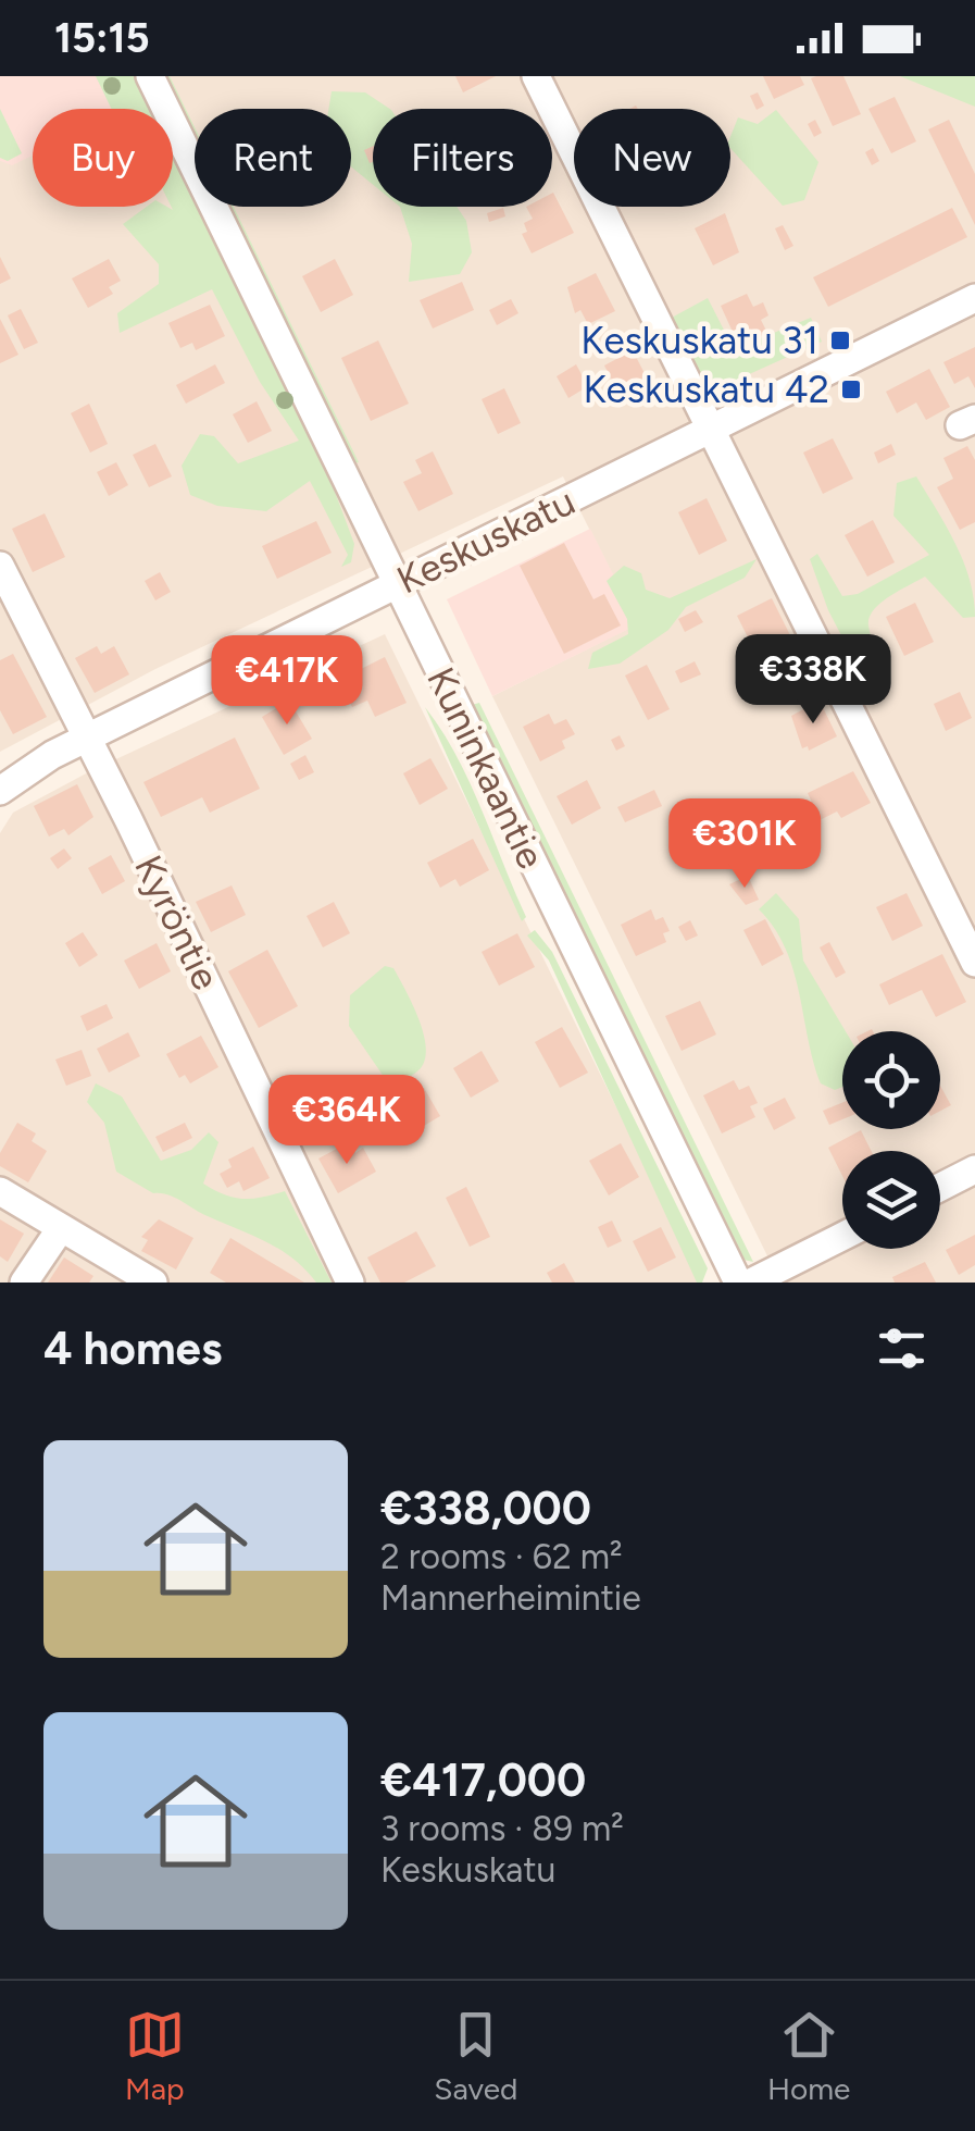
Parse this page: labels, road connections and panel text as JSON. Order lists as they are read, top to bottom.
{
  "streets": {
    "street": ["Keskuskatu", "Kuninkaantie", "Kyröntie"]
  },
  "crossings": [
    ["Keskuskatu", "Kuninkaantie"],
    ["Keskuskatu", "Kyröntie"]
  ],
  "places": {
    "transit": ["Keskuskatu 31", "Keskuskatu 42"]
  },
  "page": {
    "status": "15:15",
    "chip": [
      "Buy",
      "Rent",
      "Filters",
      "New"
    ],
    "price": [
      "€338K",
      "€417K",
      "€301K",
      "€364K"
    ],
    "heading": "4 homes",
    "list": [
      {
        "name": "€338,000",
        "note": "2 rooms · 62 m² · Mannerheimintie"
      },
      {
        "name": "€417,000",
        "note": "3 rooms · 89 m² · Keskuskatu"
      }
    ],
    "tabs": ["Map", "Saved", "Home"]
  }
}
